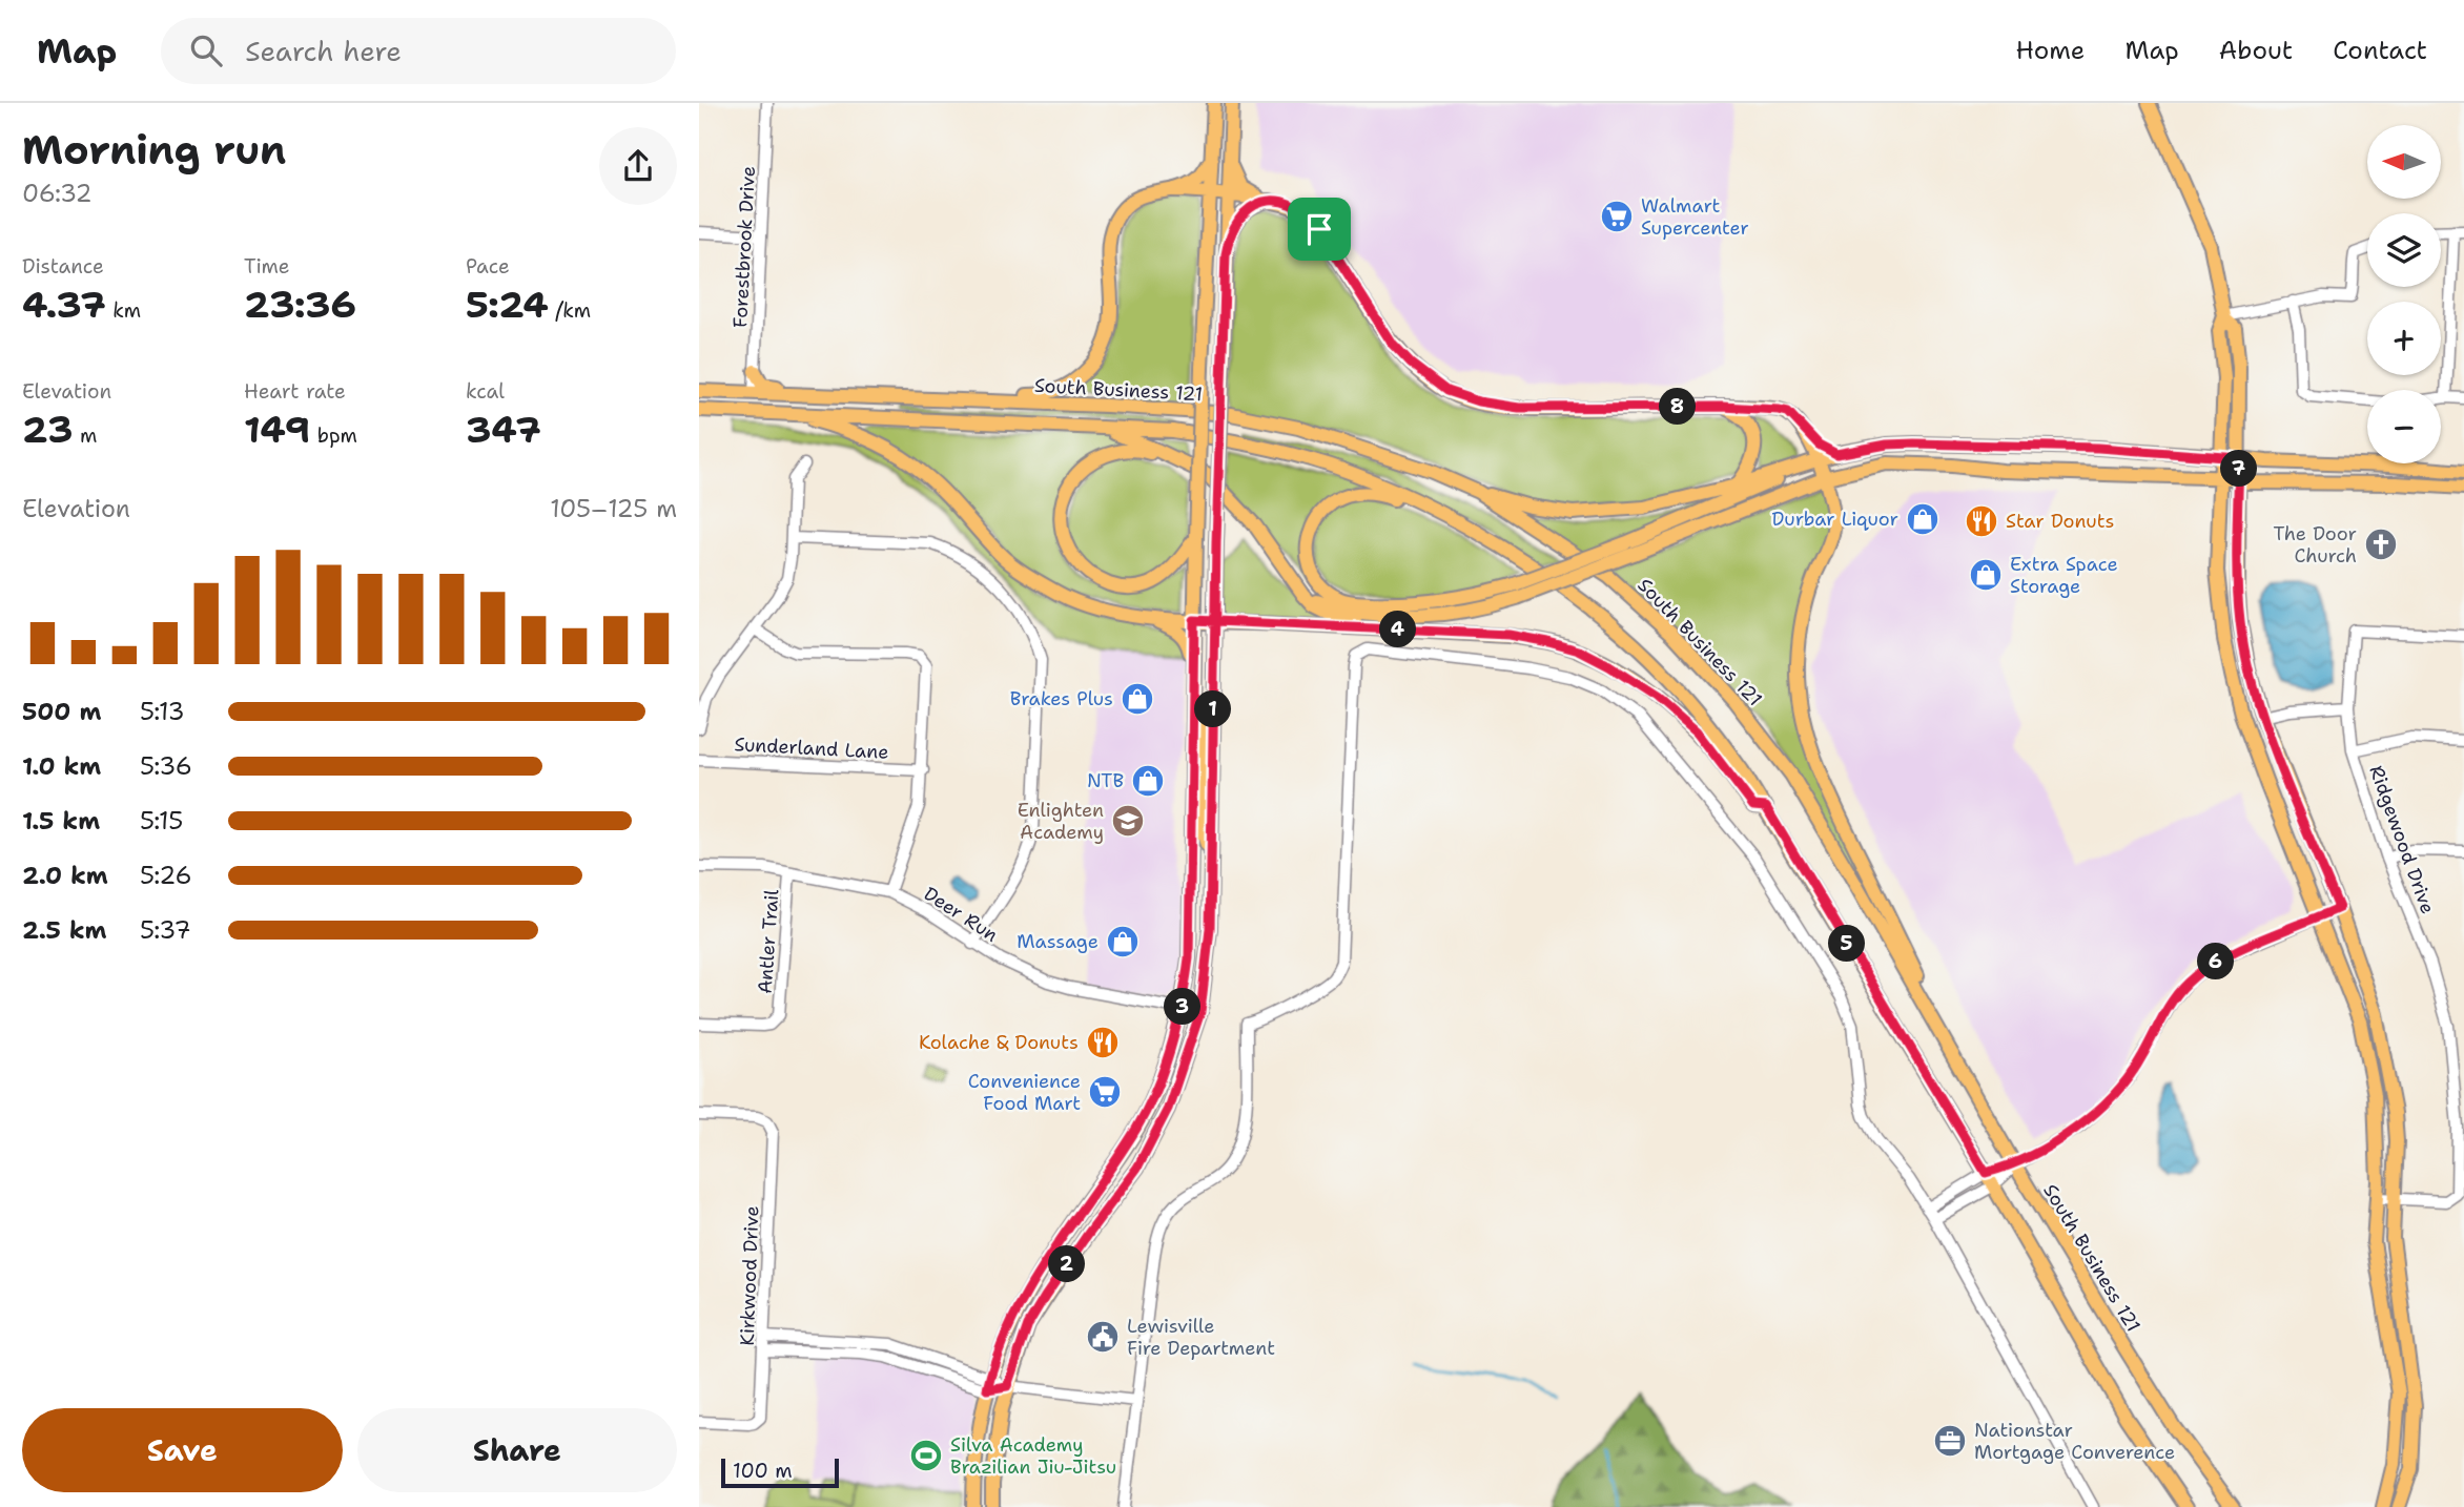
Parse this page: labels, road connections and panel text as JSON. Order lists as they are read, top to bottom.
{
  "streets": {
    "main road": ["South Business 121"],
    "street": [
      "Forestbrook Drive",
      "Sunderland Lane",
      "Ridgewood Drive",
      "Deer Run",
      "Antler Trail",
      "Kirkwood Drive"
    ]
  },
  "crossings": [
    ["Forestbrook Drive", "South Business 121"],
    ["Deer Run", "Antler Trail"]
  ],
  "places": {
    "supermarket": ["Walmart Supercenter", "Convenience Food Mart"],
    "shop": [
      "Durbar Liquor",
      "Extra Space Storage",
      "Brakes Plus",
      "NTB",
      "Massage"
    ],
    "restaurant": ["Star Donuts", "Kolache & Donuts"],
    "church": ["The Door Church"],
    "school or university": ["Enlighten Academy"],
    "public building": ["Lewisville Fire Department"],
    "office": ["Nationstar Mortgage Converence"],
    "sports": ["Silva Academy Brazilian Jiu-Jitsu"]
  },
  "scale_bar": "100 m",
  "north": "left",
  "page": {
    "header": "Map",
    "search": "Search here",
    "nav": [
      "Home",
      "Map",
      "About",
      "Contact"
    ],
    "heading": ["Morning run", "06:32"],
    "map_buttons": ["+", "−"],
    "stats": [
      ["Distance", "4.37 km"],
      ["Time", "23:36"],
      ["Pace", "5:24 /km"],
      ["Elevation", "23 m"],
      ["Heart rate", "149 bpm"],
      ["kcal", "347"]
    ],
    "pins": [
      "8",
      "7",
      "4",
      "1",
      "5",
      "6",
      "3",
      "2"
    ],
    "chart": ["Elevation", "105–125 m"],
    "list": [
      {
        "name": "500 m",
        "note": "5:13"
      },
      {
        "name": "1.0 km",
        "note": "5:36"
      },
      {
        "name": "1.5 km",
        "note": "5:15"
      },
      {
        "name": "2.0 km",
        "note": "5:26"
      },
      {
        "name": "2.5 km",
        "note": "5:37"
      }
    ],
    "buttons": ["Save", "Share"],
    "scale": "100 m"
  }
}
